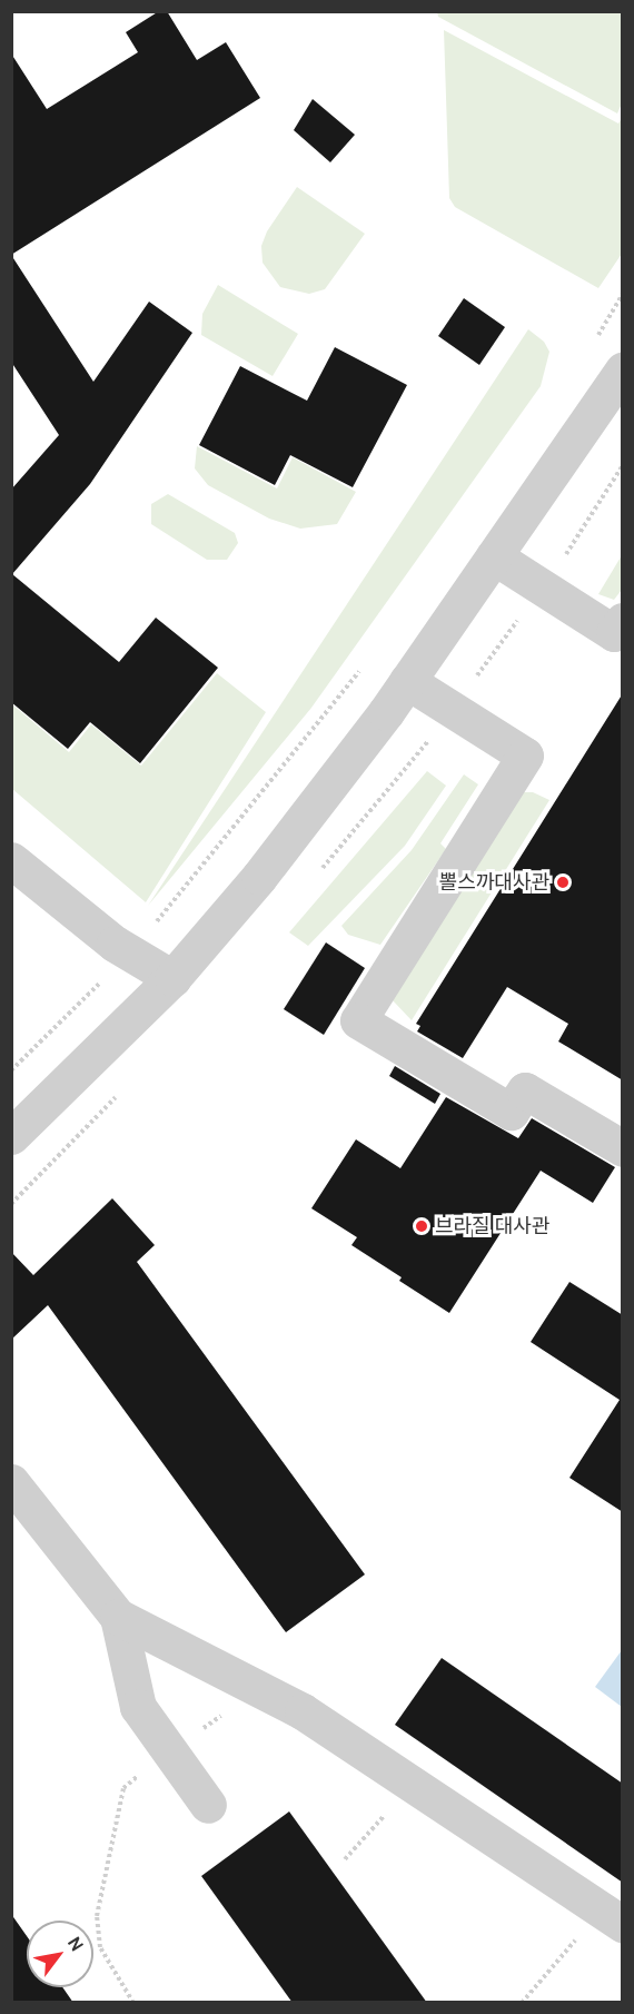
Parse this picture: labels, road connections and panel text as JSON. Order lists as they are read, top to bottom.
{
  "places": ["뽈스까대사관", "브라질 대사관"],
  "north": "top right"
}
